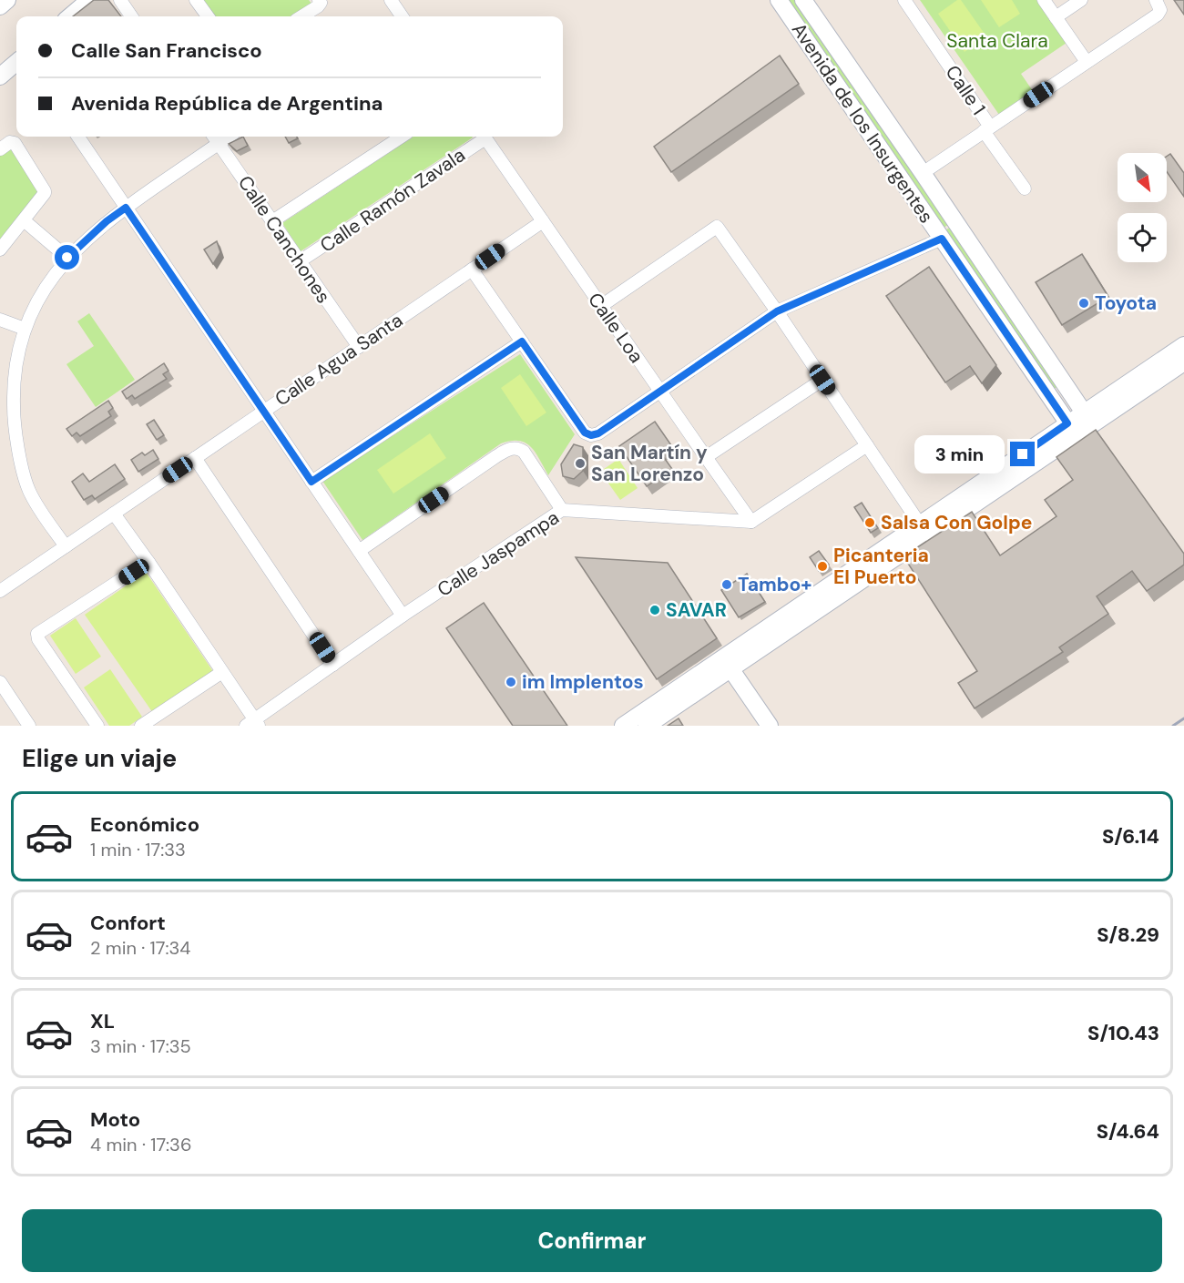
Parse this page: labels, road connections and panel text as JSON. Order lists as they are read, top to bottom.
{
  "streets": {
    "main road": ["Avenida de los Insurgentes"],
    "street": [
      "Calle 1",
      "Calle Ramón Zavala",
      "Calle Canchones",
      "Calle Loa",
      "Calle Agua Santa",
      "Calle Jaspampa"
    ]
  },
  "crossings": [
    ["Calle Ramón Zavala", "Calle Canchones"],
    ["Calle Canchones", "Calle Agua Santa"],
    ["Calle Loa", "Calle Agua Santa"],
    ["Calle Loa", "Calle Jaspampa"]
  ],
  "parks": ["Santa Clara"],
  "places": [
    "Toyota",
    "San Martín y San Lorenzo",
    "Salsa Con Golpe",
    "Picanteria El Puerto",
    "Tambo+",
    "SAVAR",
    "im Implentos"
  ],
  "north": "bottom right",
  "page": {
    "banner": ["Calle San Francisco", "Avenida República de Argentina"],
    "bubble": "3 min",
    "heading": "Elige un viaje",
    "list": [
      {
        "name": "Económico",
        "note": "1 min · 17:33",
        "value": "S/6.14"
      },
      {
        "name": "Confort",
        "note": "2 min · 17:34",
        "value": "S/8.29"
      },
      {
        "name": "XL",
        "note": "3 min · 17:35",
        "value": "S/10.43"
      },
      {
        "name": "Moto",
        "note": "4 min · 17:36",
        "value": "S/4.64"
      }
    ],
    "buttons": "Confirmar"
  }
}
